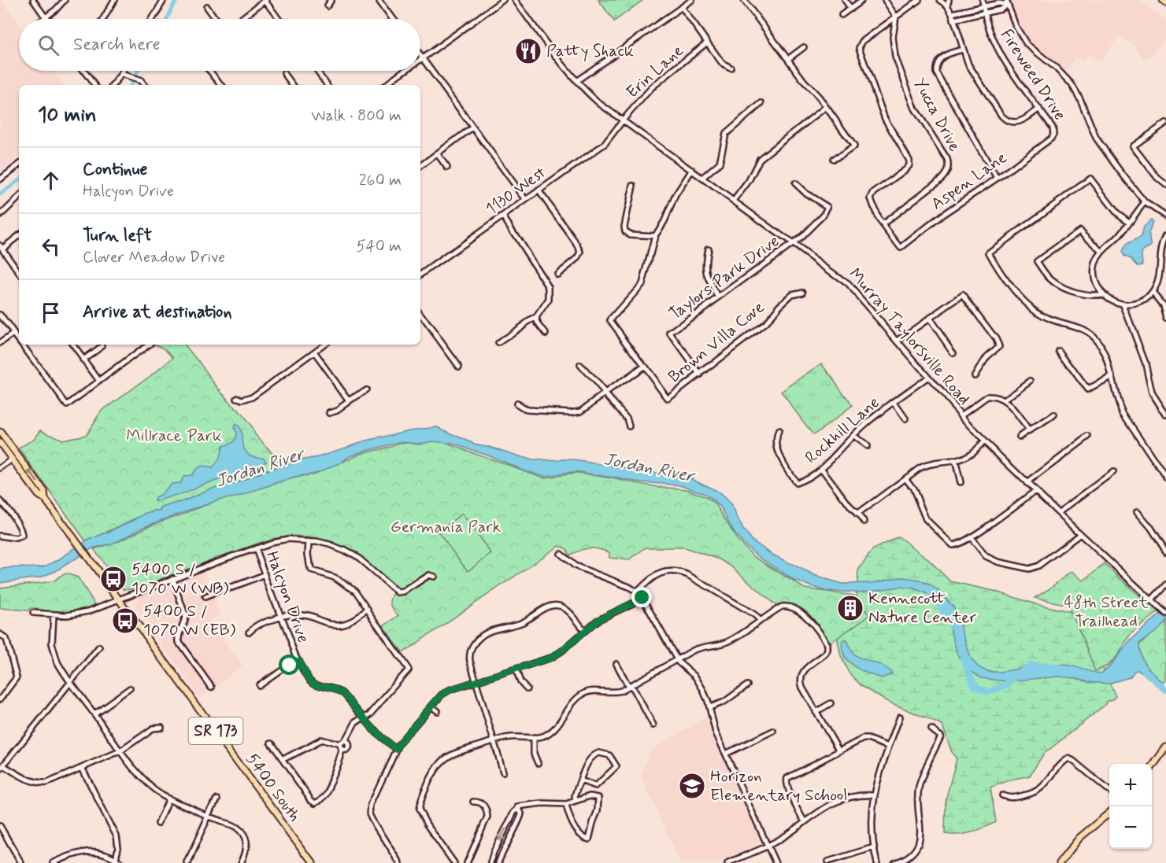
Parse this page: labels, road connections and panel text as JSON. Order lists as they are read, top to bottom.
{
  "streets": {
    "main road": ["SR 173", "5400 South"],
    "street": [
      "Erin Lane",
      "Fireweed Drive",
      "Yucca Drive",
      "Aspen Lane",
      "1130 West",
      "Taylors Park Drive",
      "Murray Taylorsville Road",
      "Brown Villa Cove",
      "Rockhill Lane",
      "Halcyon Drive"
    ]
  },
  "crossings": [
    ["Erin Lane", "1130 West"],
    ["Erin Lane", "Murray Taylorsville Road"],
    ["Fireweed Drive", "Aspen Lane"],
    ["Yucca Drive", "Aspen Lane"],
    ["1130 West", "Murray Taylorsville Road"],
    ["Taylors Park Drive", "Murray Taylorsville Road"],
    ["Taylors Park Drive", "Brown Villa Cove"],
    ["Murray Taylorsville Road", "Rockhill Lane"]
  ],
  "water": ["Jordan River"],
  "parks": ["Millrace Park", "Germania Park", "48th Street Trailhead"],
  "places": {
    "restaurant": ["Patty Shack"],
    "bus stop": ["5400 S / 1070 W (WB)", "5400 S / 1070 W (EB)"],
    "building": ["Kennecott Nature Center"],
    "school or university": ["Horizon Elementary School"]
  },
  "page": {
    "search": "Search here",
    "heading": ["10 min", "Walk · 800 m"],
    "list": [
      ["Continue", "Halcyon Drive", "260 m"],
      ["Turn left", "Clover Meadow Drive", "540 m"],
      "Arrive at destination"
    ],
    "map_buttons": ["+", "−"]
  }
}
